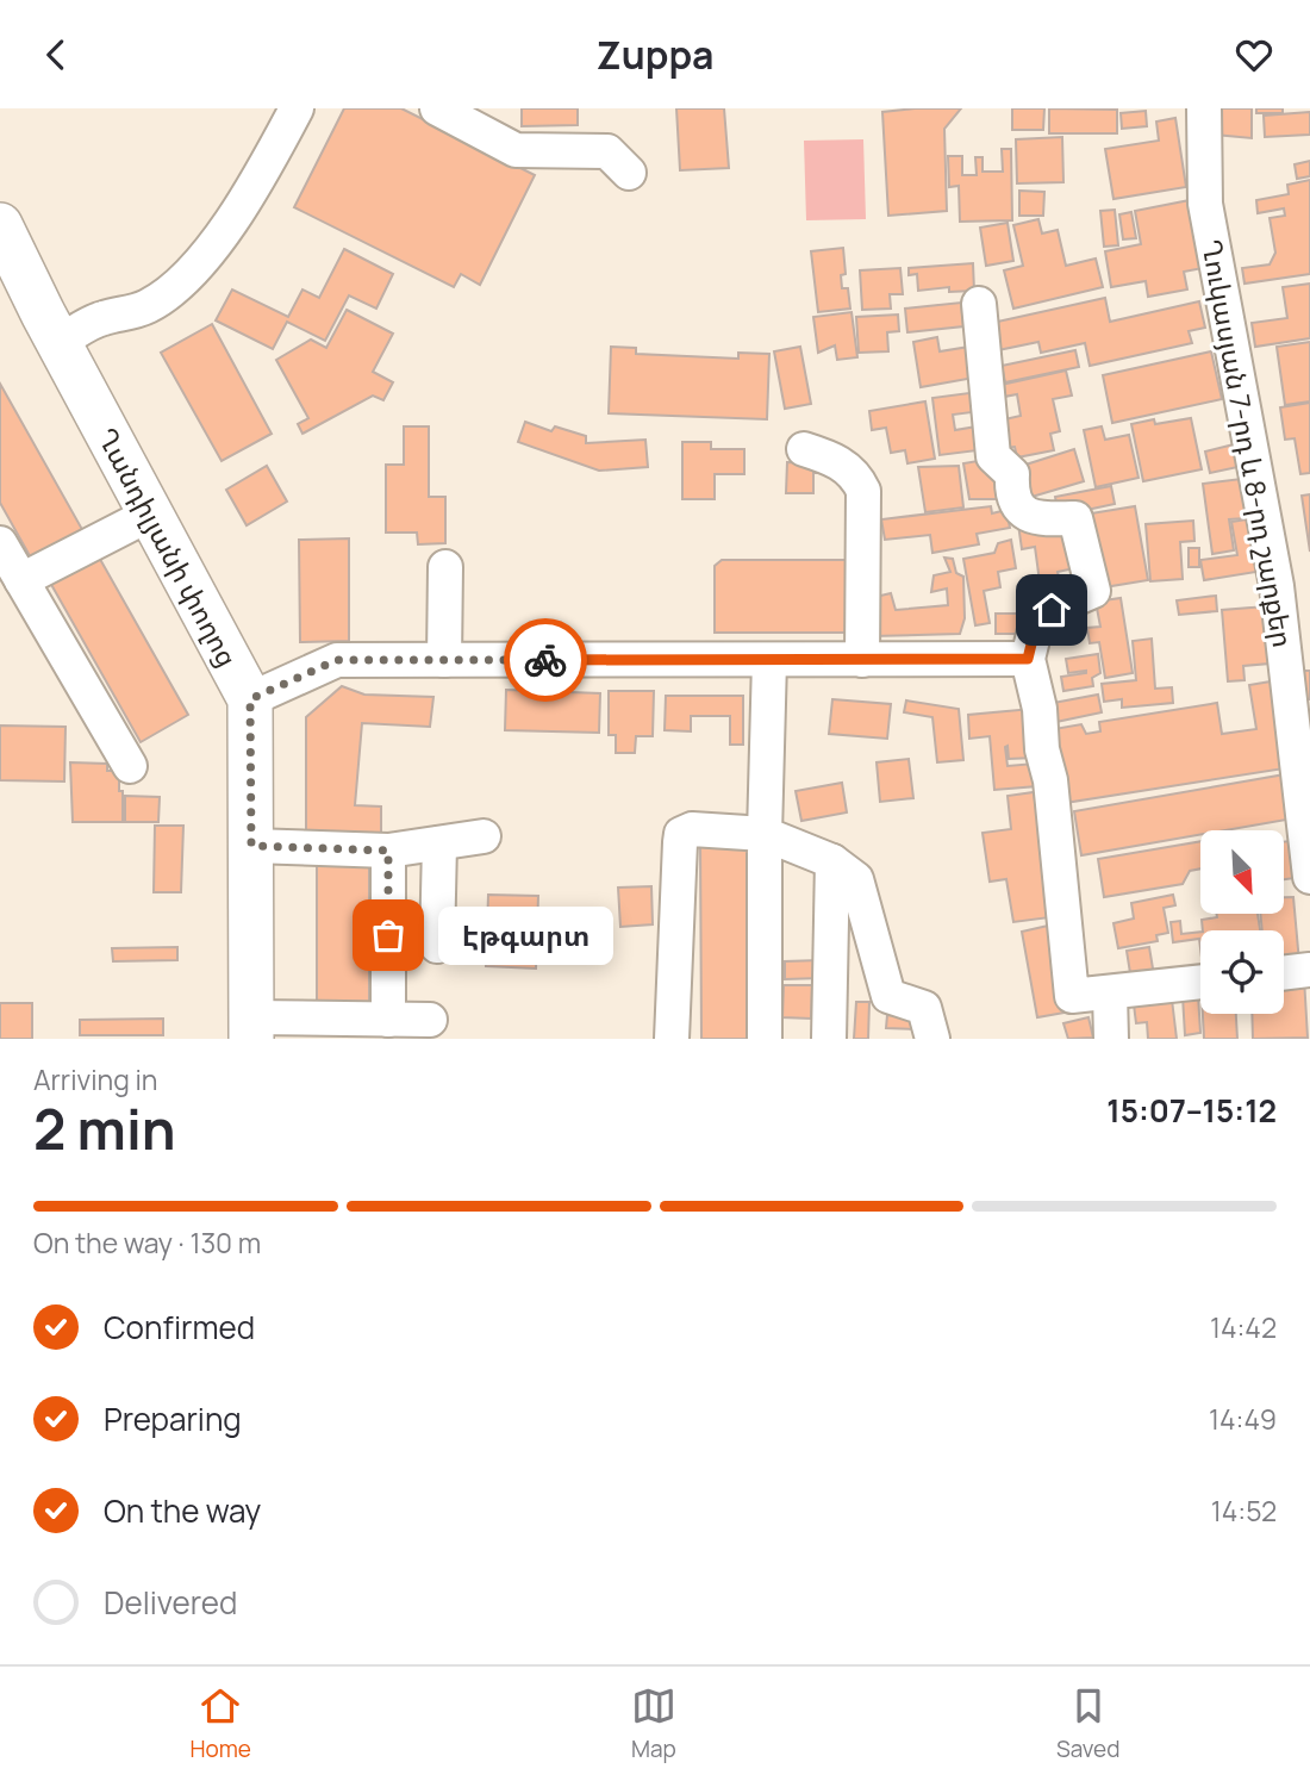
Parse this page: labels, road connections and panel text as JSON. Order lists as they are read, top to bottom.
{
  "streets": {
    "main road": ["Ղանդիլյանի փողոց"],
    "street": ["Ղուկասյան 7-րդ և 8-րդ շարքեր"]
  },
  "places": ["Էթգարտ"],
  "north": "bottom right",
  "page": {
    "header": "Zuppa",
    "bubble": "Էթգարտ",
    "heading": ["2 min", "Arriving in", "15:07–15:12"],
    "bar": "On the way · 130 m",
    "list": [
      ["Confirmed", "14:42"],
      ["Preparing", "14:49"],
      ["On the way", "14:52"],
      "Delivered"
    ],
    "tabs": ["Home", "Map", "Saved"]
  }
}
